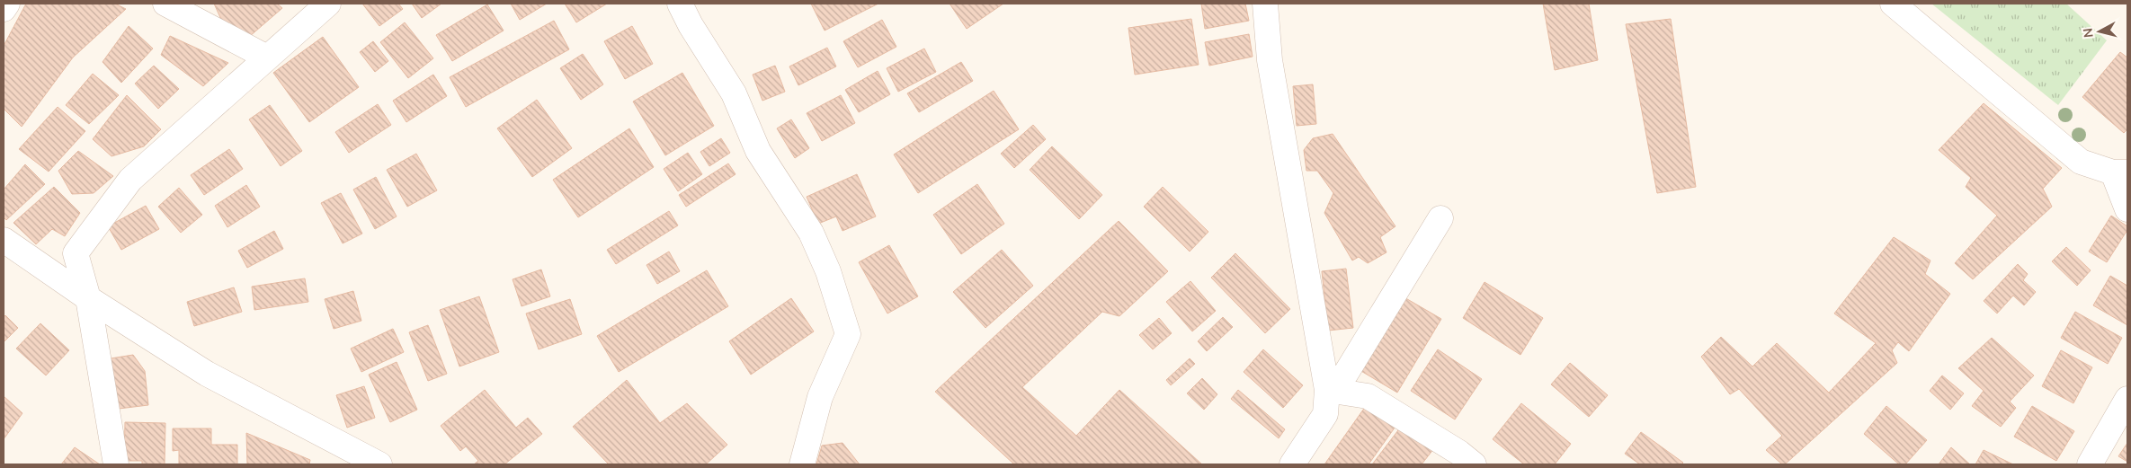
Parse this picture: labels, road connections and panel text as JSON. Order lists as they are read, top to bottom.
{
  "north": "left"
}
